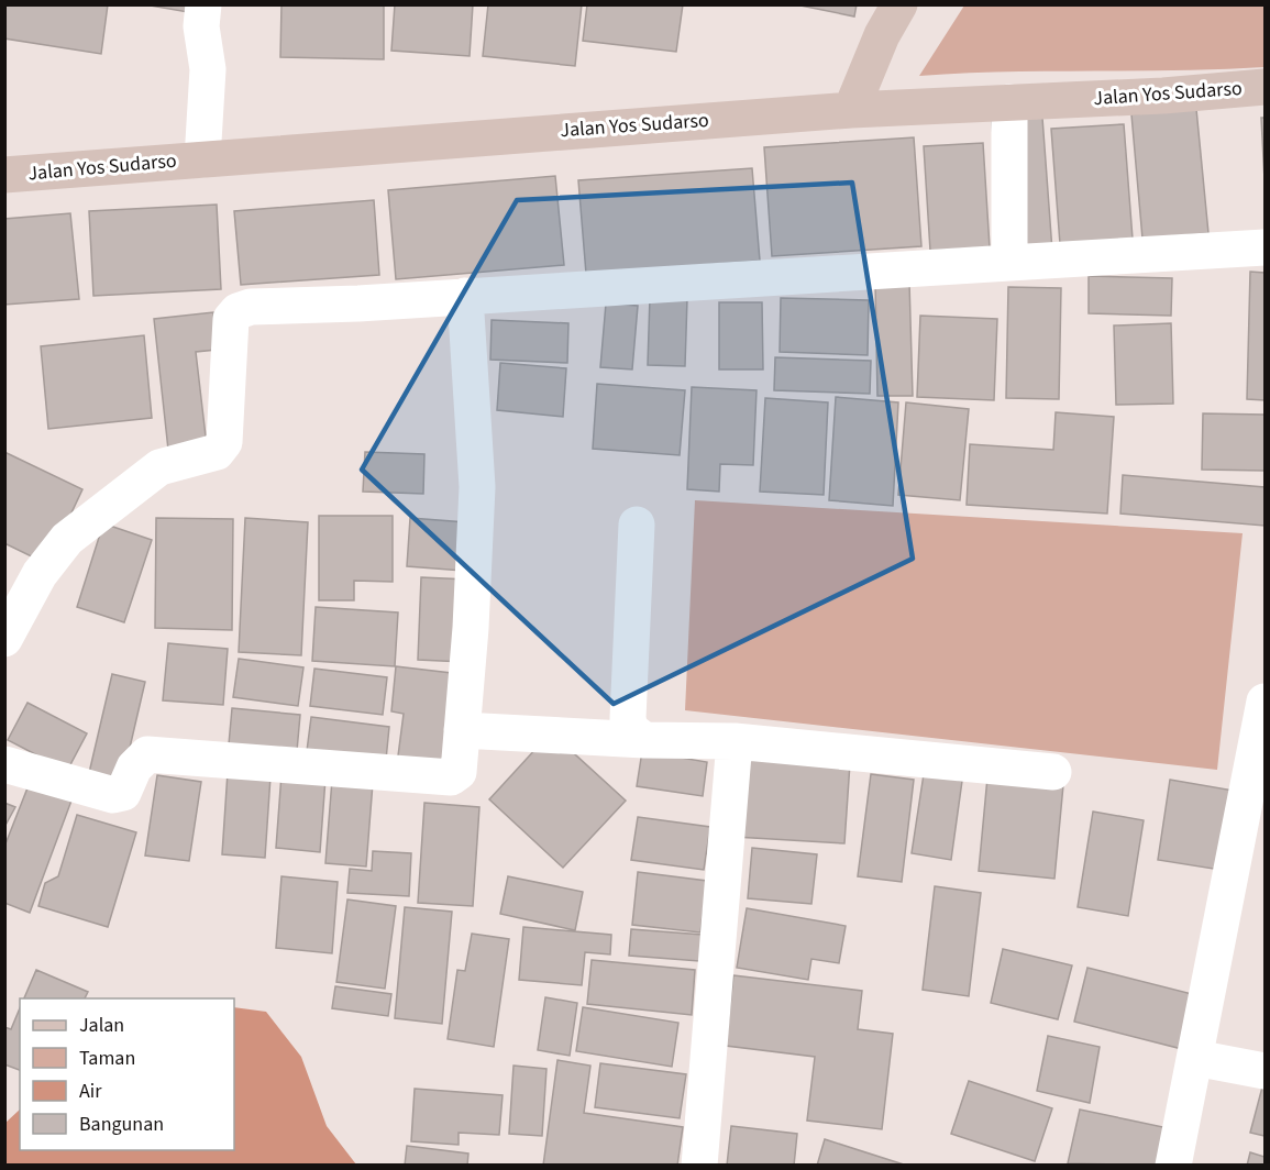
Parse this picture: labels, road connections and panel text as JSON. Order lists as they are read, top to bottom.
{
  "streets": {
    "street": ["Jalan Yos Sudarso"]
  },
  "legend": [
    "Jalan",
    "Taman",
    "Air",
    "Bangunan"
  ]
}
